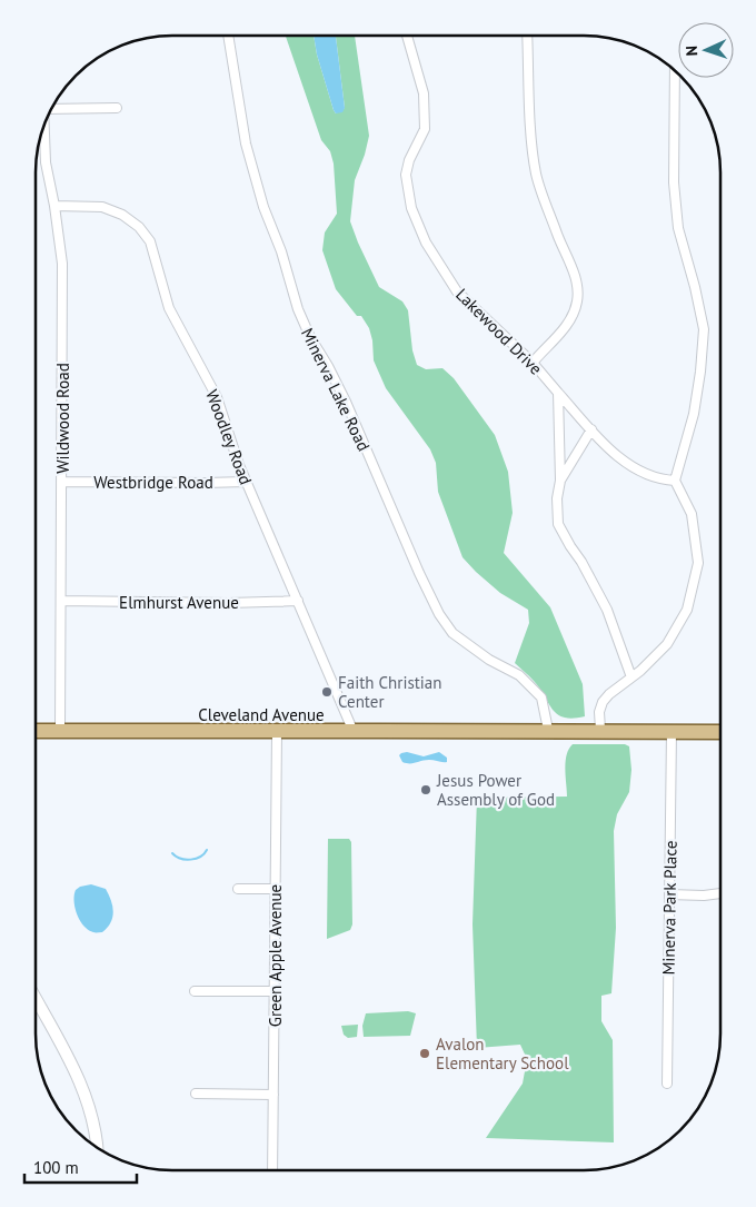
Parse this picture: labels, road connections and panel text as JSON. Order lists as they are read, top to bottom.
{
  "streets": {
    "main road": ["Cleveland Avenue"],
    "street": [
      "Lakewood Drive",
      "Minerva Lake Road",
      "Wildwood Road",
      "Woodley Road",
      "Westbridge Road",
      "Elmhurst Avenue",
      "Minerva Park Place",
      "Green Apple Avenue"
    ]
  },
  "crossings": [
    ["Minerva Lake Road", "Cleveland Avenue"],
    ["Wildwood Road", "Woodley Road"],
    ["Wildwood Road", "Westbridge Road"],
    ["Wildwood Road", "Elmhurst Avenue"],
    ["Wildwood Road", "Cleveland Avenue"],
    ["Woodley Road", "Westbridge Road"],
    ["Woodley Road", "Elmhurst Avenue"],
    ["Woodley Road", "Cleveland Avenue"],
    ["Cleveland Avenue", "Minerva Park Place"],
    ["Cleveland Avenue", "Green Apple Avenue"]
  ],
  "places": ["Faith Christian Center", "Jesus Power Assembly of God", "Avalon Elementary School"],
  "scale_bar": "100 m",
  "north": "left"
}
